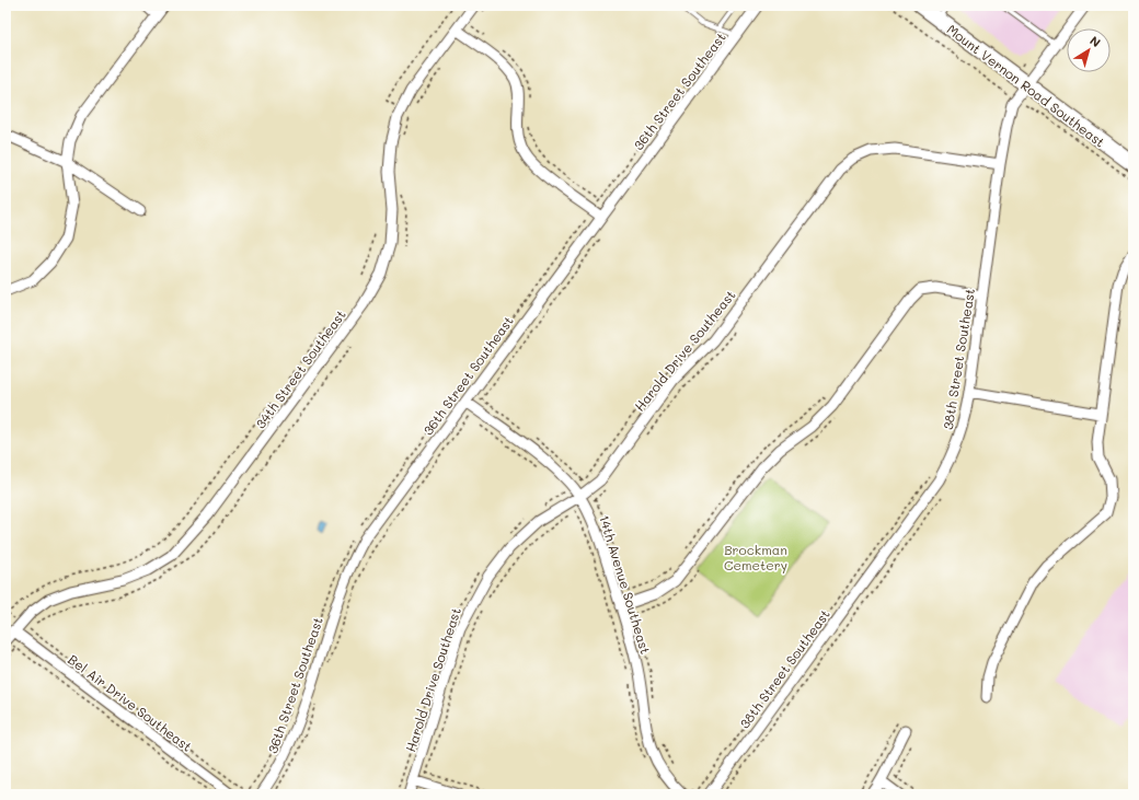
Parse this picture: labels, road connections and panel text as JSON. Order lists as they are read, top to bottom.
{
  "streets": {
    "main road": ["Mount Vernon Road Southeast"],
    "street": [
      "36th Street Southeast",
      "Harold Drive Southeast",
      "38th Street Southeast",
      "34th Street Southeast",
      "14th Avenue Southeast",
      "Bel Air Drive Southeast"
    ]
  },
  "crossings": [
    ["Mount Vernon Road Southeast", "38th Street Southeast"],
    ["36th Street Southeast", "14th Avenue Southeast"],
    ["Harold Drive Southeast", "38th Street Southeast"],
    ["Harold Drive Southeast", "14th Avenue Southeast"],
    ["34th Street Southeast", "Bel Air Drive Southeast"]
  ],
  "parks": ["Brockman Cemetery"],
  "north": "top right"
}
